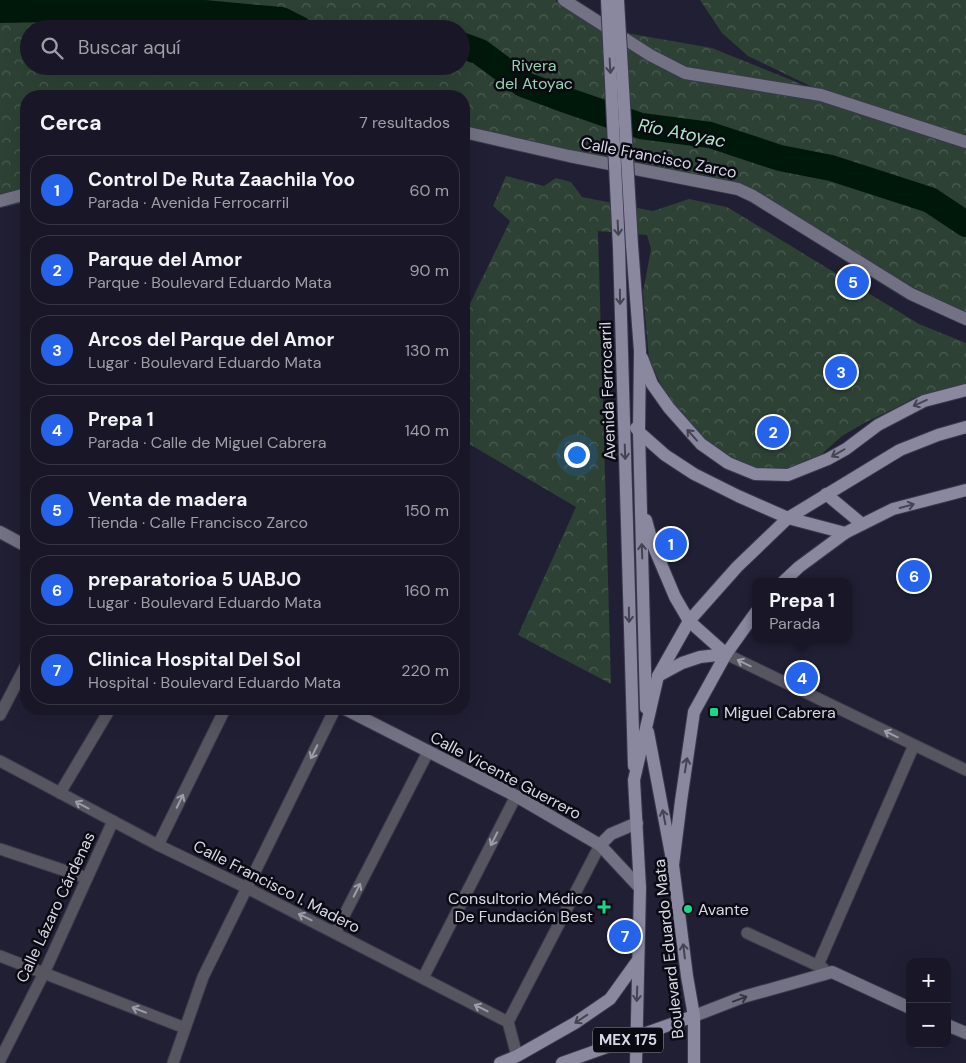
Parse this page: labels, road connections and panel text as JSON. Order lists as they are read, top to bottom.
{
  "streets": {
    "main road": ["Avenida Ferrocarril", "Boulevard Eduardo Mata", "MEX 175"],
    "street": [
      "Calle Francisco Zarco",
      "Calle Vicente Guerrero",
      "Calle Francisco I. Madero",
      "Calle Lázaro Cárdenas"
    ]
  },
  "crossings": [
    ["Avenida Ferrocarril", "Boulevard Eduardo Mata"],
    ["Calle Vicente Guerrero", "Boulevard Eduardo Mata"],
    ["Calle Francisco I. Madero", "Calle Lázaro Cárdenas"],
    ["Boulevard Eduardo Mata", "MEX 175"]
  ],
  "one_way": ["Calle Francisco I. Madero"],
  "water": ["Río Atoyac"],
  "parks": ["Rivera del Atoyac"],
  "places": {
    "transit": ["Miguel Cabrera"],
    "health": ["Consultorio Médico De Fundación Best"],
    "other": ["Avante"]
  },
  "page": {
    "search": "Buscar aquí",
    "heading": ["Cerca", "7 resultados"],
    "list": [
      {
        "mark": "1",
        "name": "Control De Ruta Zaachila Yoo",
        "note": "Parada · Avenida Ferrocarril",
        "value": "60 m"
      },
      {
        "mark": "2",
        "name": "Parque del Amor",
        "note": "Parque · Boulevard Eduardo Mata",
        "value": "90 m"
      },
      {
        "mark": "3",
        "name": "Arcos del Parque del Amor",
        "note": "Lugar · Boulevard Eduardo Mata",
        "value": "130 m"
      },
      {
        "mark": "4",
        "name": "Prepa 1",
        "note": "Parada · Calle de Miguel Cabrera",
        "value": "140 m"
      },
      {
        "mark": "5",
        "name": "Venta de madera",
        "note": "Tienda · Calle Francisco Zarco",
        "value": "150 m"
      },
      {
        "mark": "6",
        "name": "preparatorioa 5 UABJO",
        "note": "Lugar · Boulevard Eduardo Mata",
        "value": "160 m"
      },
      {
        "mark": "7",
        "name": "Clinica Hospital Del Sol",
        "note": "Hospital · Boulevard Eduardo Mata",
        "value": "220 m"
      }
    ],
    "pins": [
      "5",
      "3",
      "2",
      "1",
      "6",
      "4",
      "7"
    ],
    "popup": ["Prepa 1", "Parada"],
    "map_buttons": ["+", "−"]
  }
}
